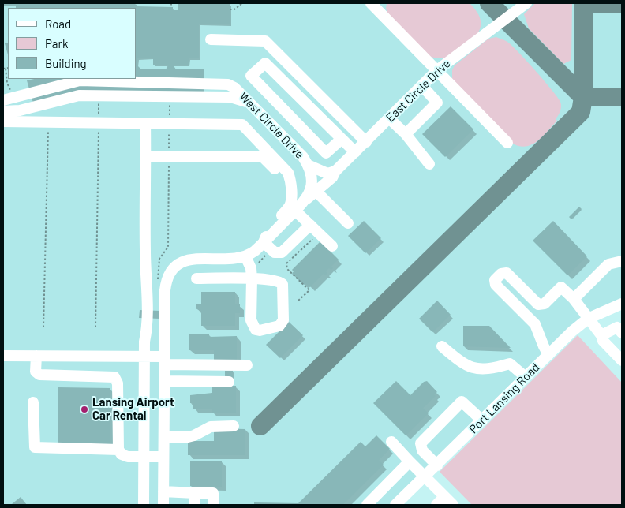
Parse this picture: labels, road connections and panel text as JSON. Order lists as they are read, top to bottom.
{
  "streets": {
    "street": ["East Circle Drive", "West Circle Drive", "Port Lansing Road"]
  },
  "crossings": [
    ["East Circle Drive", "West Circle Drive"]
  ],
  "places": ["Lansing Airport Car Rental"],
  "legend": ["Road", "Park", "Building"]
}
